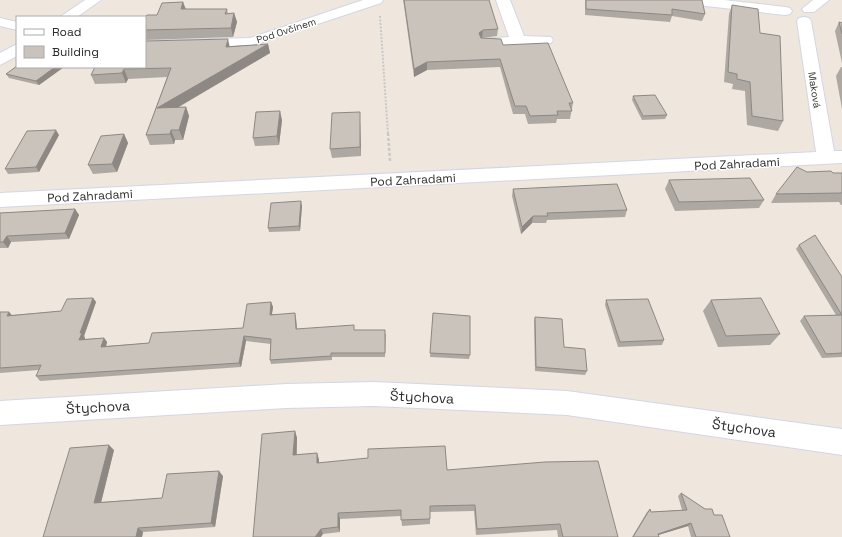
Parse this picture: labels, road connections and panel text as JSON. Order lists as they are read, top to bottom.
{
  "streets": {
    "street": [
      "Pod Ovčínem",
      "Maková",
      "Pod Zahradami",
      "Štychova"
    ]
  },
  "crossings": [
    ["Maková", "Pod Zahradami"]
  ],
  "legend": ["Road", "Building"]
}
